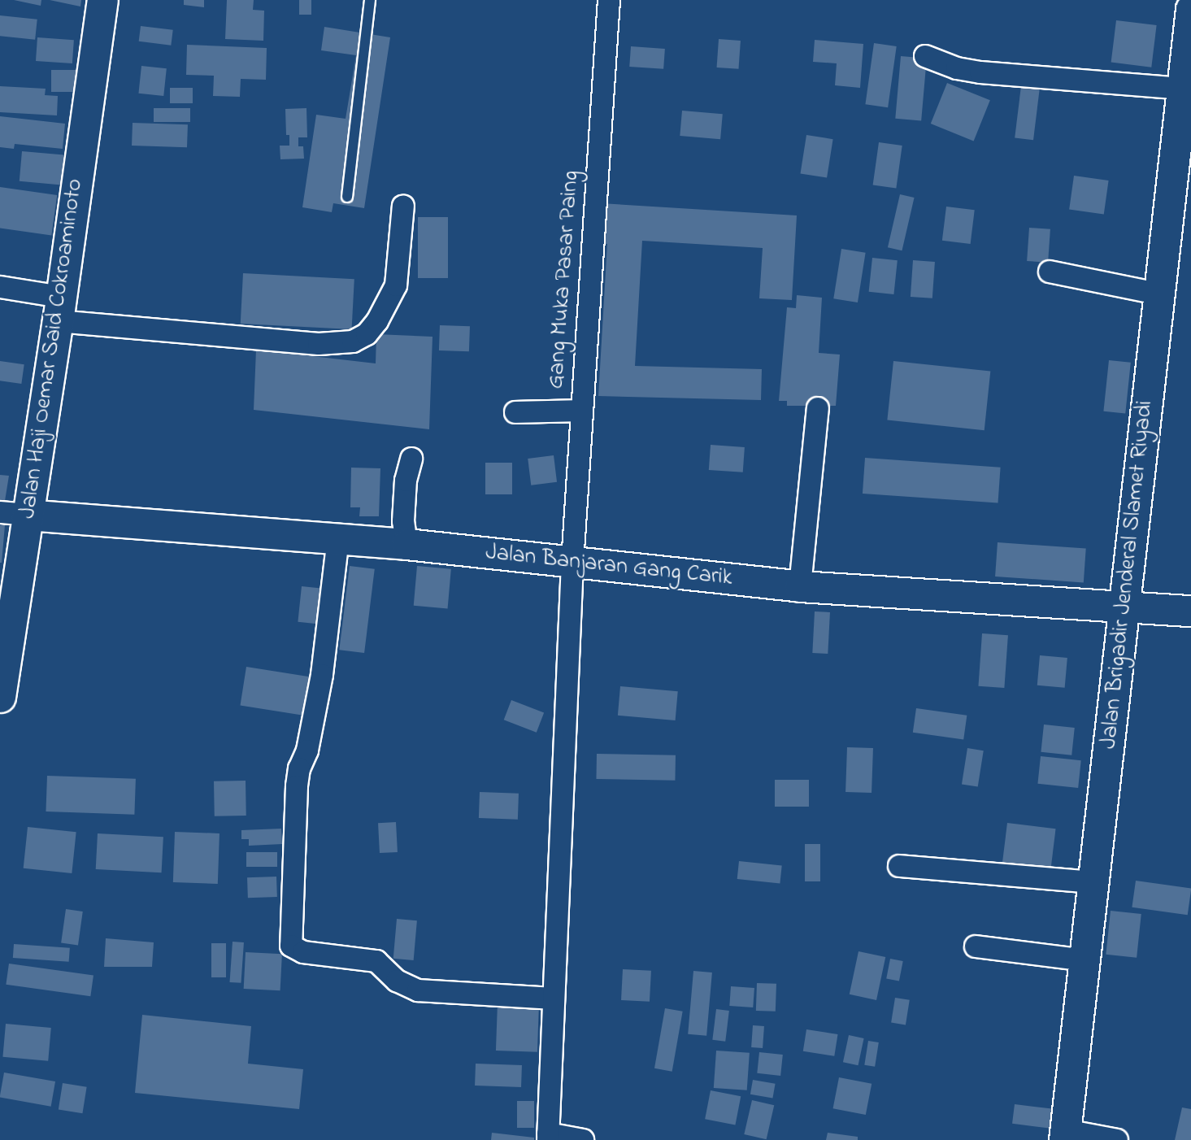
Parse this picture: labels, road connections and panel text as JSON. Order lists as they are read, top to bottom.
{
  "streets": {
    "street": [
      "Gang Muka Pasar Paing",
      "Jalan Haji Oemar Said Cokroaminoto",
      "Jalan Banjaran Gang Carik",
      "Jalan Brigadir Jenderal Slamet Riyadi"
    ]
  },
  "crossings": [
    ["Gang Muka Pasar Paing", "Jalan Banjaran Gang Carik"],
    ["Jalan Haji Oemar Said Cokroaminoto", "Jalan Banjaran Gang Carik"],
    ["Jalan Banjaran Gang Carik", "Jalan Brigadir Jenderal Slamet Riyadi"]
  ]
}
